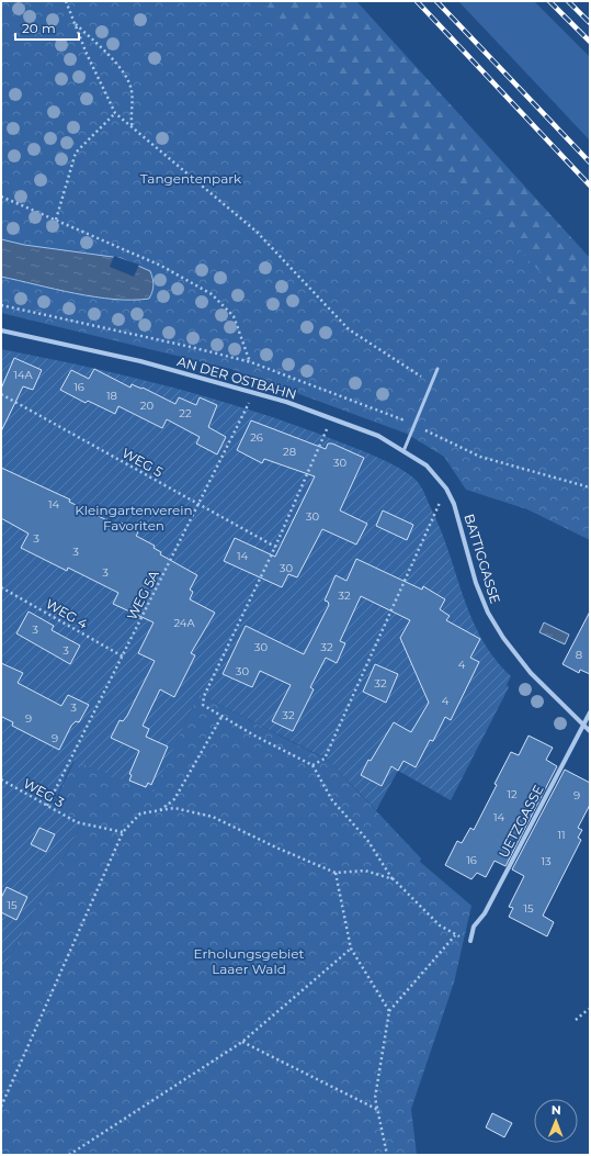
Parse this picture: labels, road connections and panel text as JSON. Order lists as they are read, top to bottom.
{
  "streets": {
    "street": ["AN DER OSTBAHN", "BATTIGGASSE", "UETZGASSE"],
    "path": [
      "WEG 5",
      "WEG 5A",
      "WEG 4",
      "WEG 3"
    ]
  },
  "crossings": [
    ["AN DER OSTBAHN", "BATTIGGASSE"],
    ["AN DER OSTBAHN", "WEG 5A"],
    ["WEG 5", "WEG 5A"],
    ["BATTIGGASSE", "UETZGASSE"],
    ["WEG 5A", "WEG 4"],
    ["WEG 5A", "WEG 3"]
  ],
  "parks": ["Tangentenpark", "Kleingartenverein Favoriten", "Erholungsgebiet Laaer Wald"],
  "house_numbers": [
    "14A",
    "16",
    "18",
    "20",
    "22",
    "26",
    "28",
    "30",
    "14",
    "30",
    "3",
    "3",
    "14",
    "30",
    "3",
    "32",
    "24A",
    "3",
    "30",
    "32",
    "3",
    "8",
    "4",
    "30",
    "32",
    "4",
    "3",
    "32",
    "9",
    "9",
    "12",
    "9",
    "14",
    "11",
    "16",
    "13",
    "15",
    "15"
  ],
  "scale_bar": "20 m",
  "north": "top"
}
